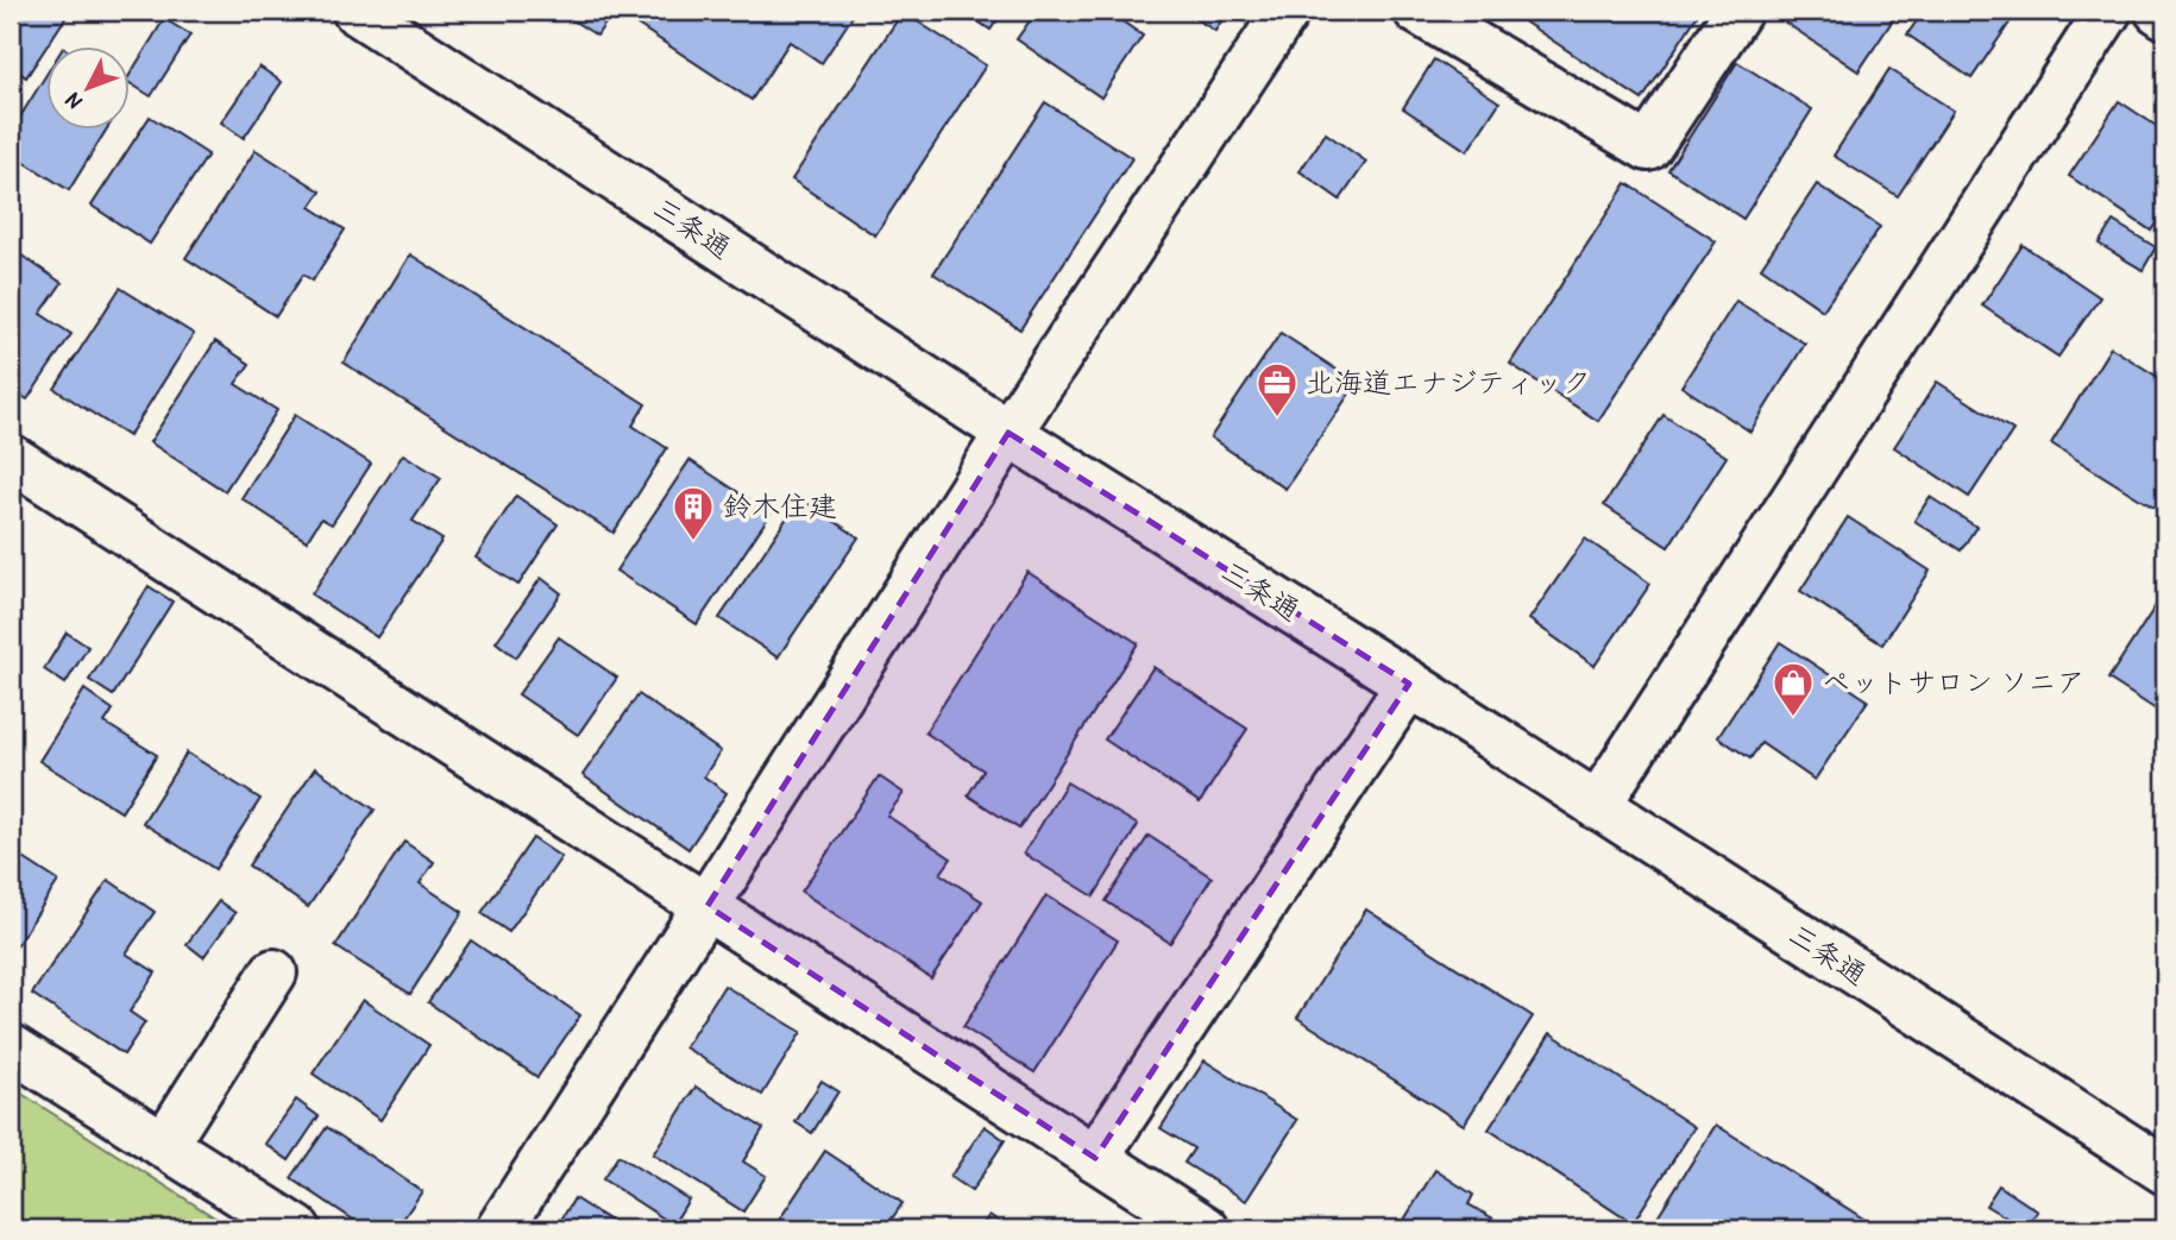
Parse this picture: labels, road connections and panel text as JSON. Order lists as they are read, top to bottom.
{
  "streets": {
    "street": ["三条通"]
  },
  "places": {
    "office": ["北海道エナジティック"],
    "building": ["鈴木住建"],
    "shop": ["ペットサロン ソニア"]
  },
  "north": "bottom left"
}
